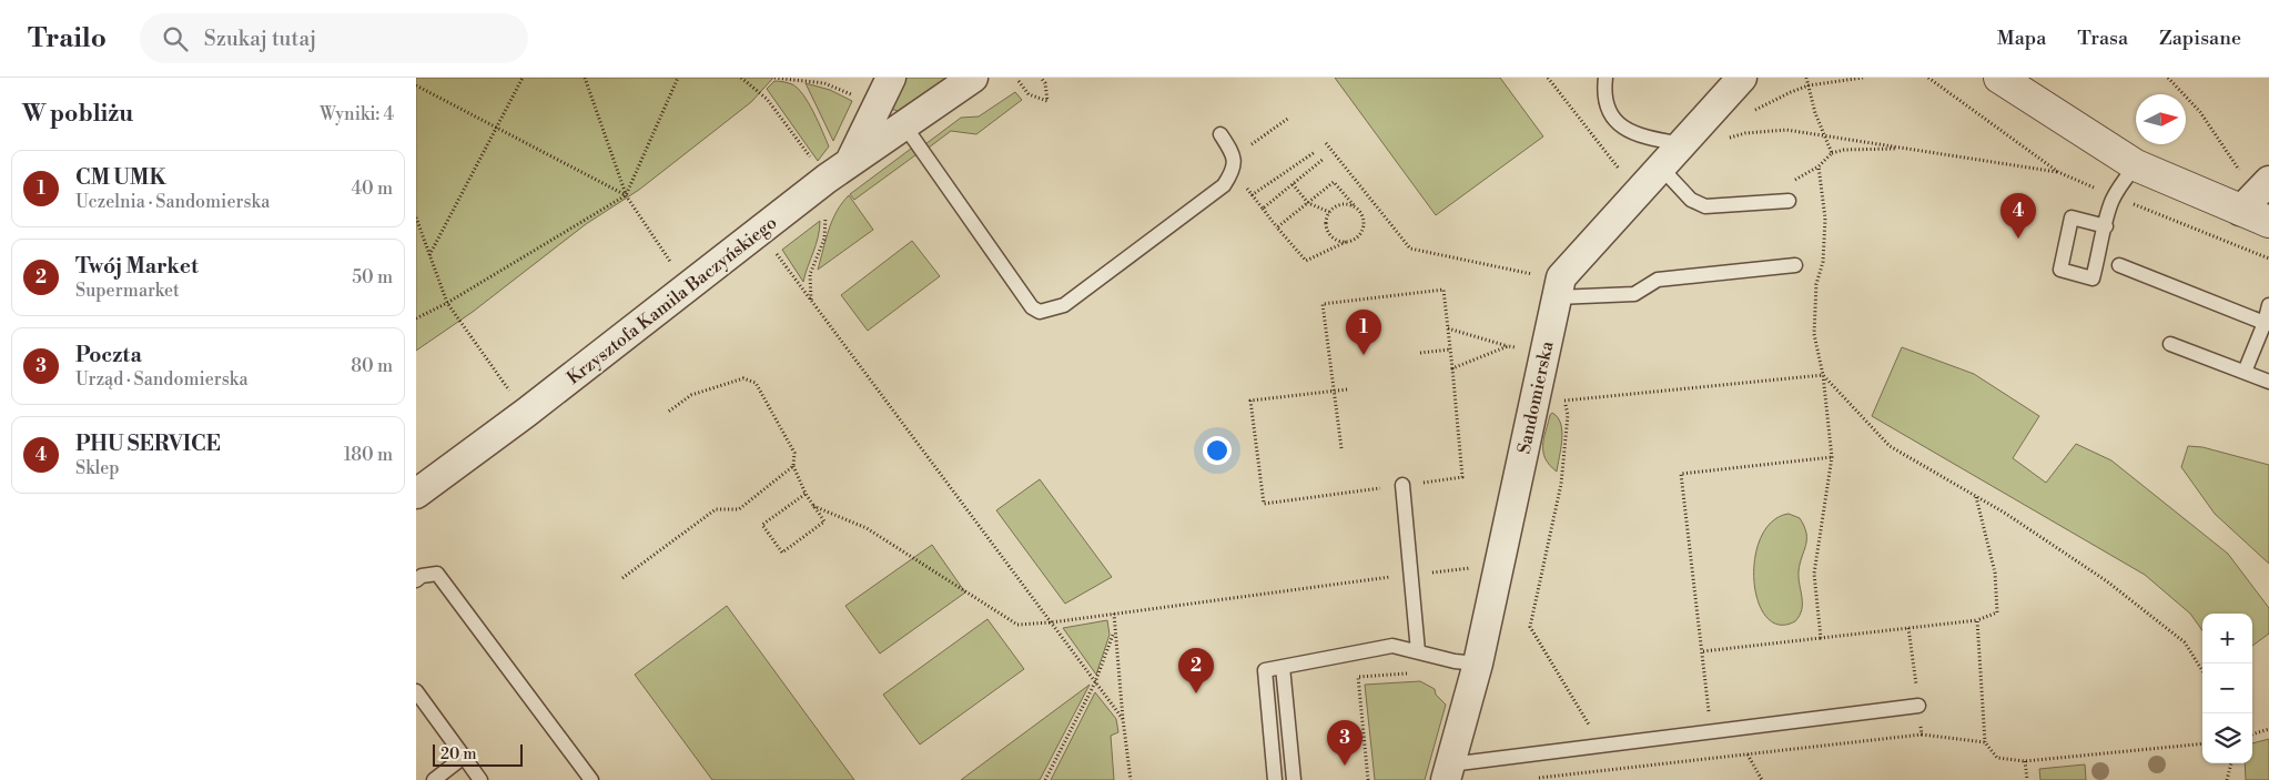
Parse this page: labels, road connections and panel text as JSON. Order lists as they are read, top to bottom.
{
  "streets": {
    "street": ["Krzysztofa Kamila Baczyńskiego", "Sandomierska"]
  },
  "scale_bar": "20 m",
  "north": "right",
  "page": {
    "header": "Trailo",
    "search": "Szukaj tutaj",
    "nav": ["Mapa", "Trasa", "Zapisane"],
    "heading": ["W pobliżu", "Wyniki: 4"],
    "list": [
      {
        "mark": "1",
        "name": "CM UMK",
        "note": "Uczelnia · Sandomierska",
        "value": "40 m"
      },
      {
        "mark": "2",
        "name": "Twój Market",
        "note": "Supermarket",
        "value": "50 m"
      },
      {
        "mark": "3",
        "name": "Poczta",
        "note": "Urząd · Sandomierska",
        "value": "80 m"
      },
      {
        "mark": "4",
        "name": "PHU SERVICE",
        "note": "Sklep",
        "value": "180 m"
      }
    ],
    "pins": [
      "4",
      "1",
      "2",
      "3"
    ],
    "map_buttons": ["+", "−"],
    "scale": "20 m"
  }
}
